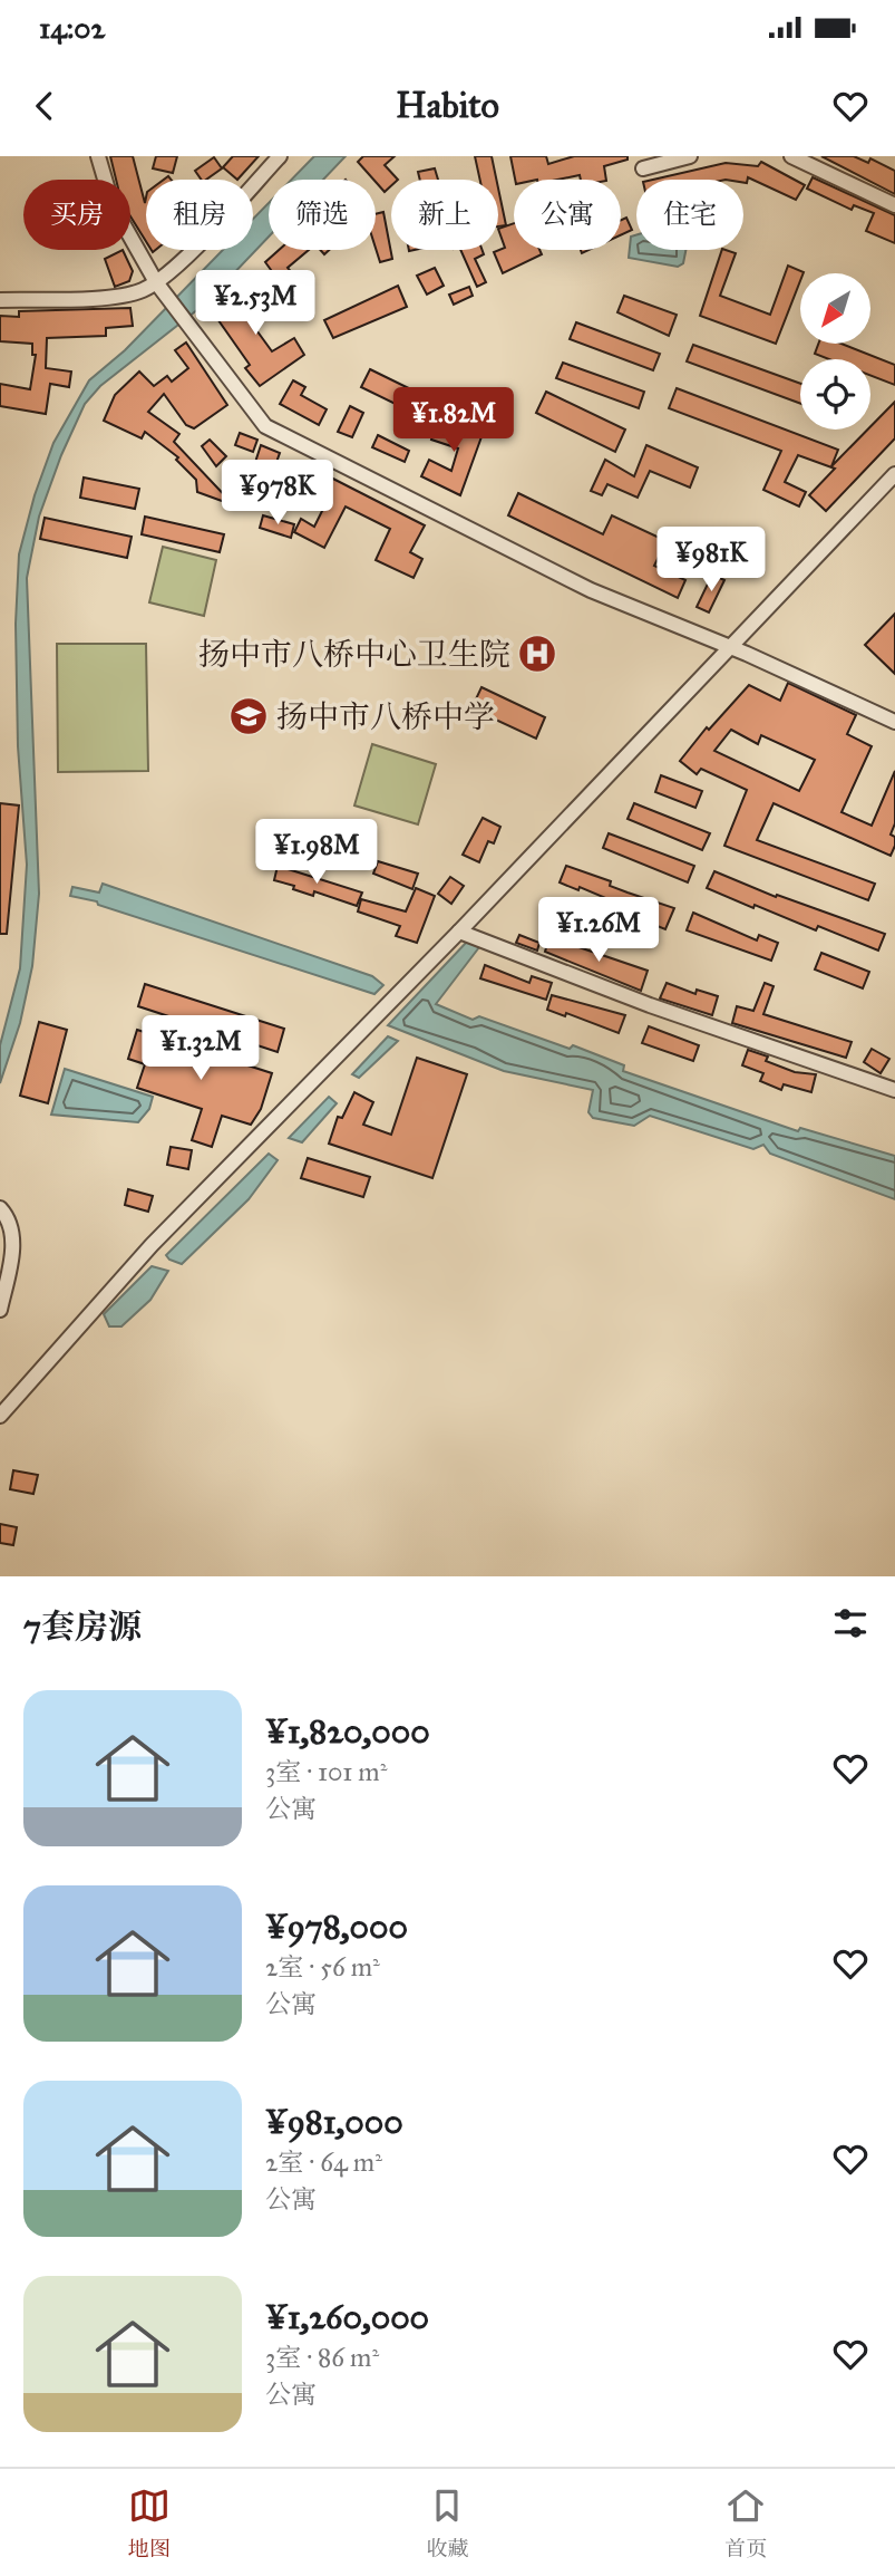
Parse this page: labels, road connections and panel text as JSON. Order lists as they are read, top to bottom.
{
  "places": {
    "hospital": ["扬中市八桥中心卫生院"],
    "school or university": ["扬中市八桥中学"]
  },
  "north": "bottom left",
  "page": {
    "status": "14:02",
    "header": "Habito",
    "chip": [
      "买房",
      "租房",
      "筛选",
      "新上",
      "公寓",
      "住宅"
    ],
    "price": [
      "¥2.53M",
      "¥1.82M",
      "¥978K",
      "¥981K",
      "¥1.98M",
      "¥1.26M",
      "¥1.32M"
    ],
    "heading": "7套房源",
    "list": [
      {
        "name": "¥1,820,000",
        "note": "3室 · 101 m² · 公寓"
      },
      {
        "name": "¥978,000",
        "note": "2室 · 56 m² · 公寓"
      },
      {
        "name": "¥981,000",
        "note": "2室 · 64 m² · 公寓"
      },
      {
        "name": "¥1,260,000",
        "note": "3室 · 86 m² · 公寓"
      }
    ],
    "tabs": ["地图", "收藏", "首页"]
  }
}
